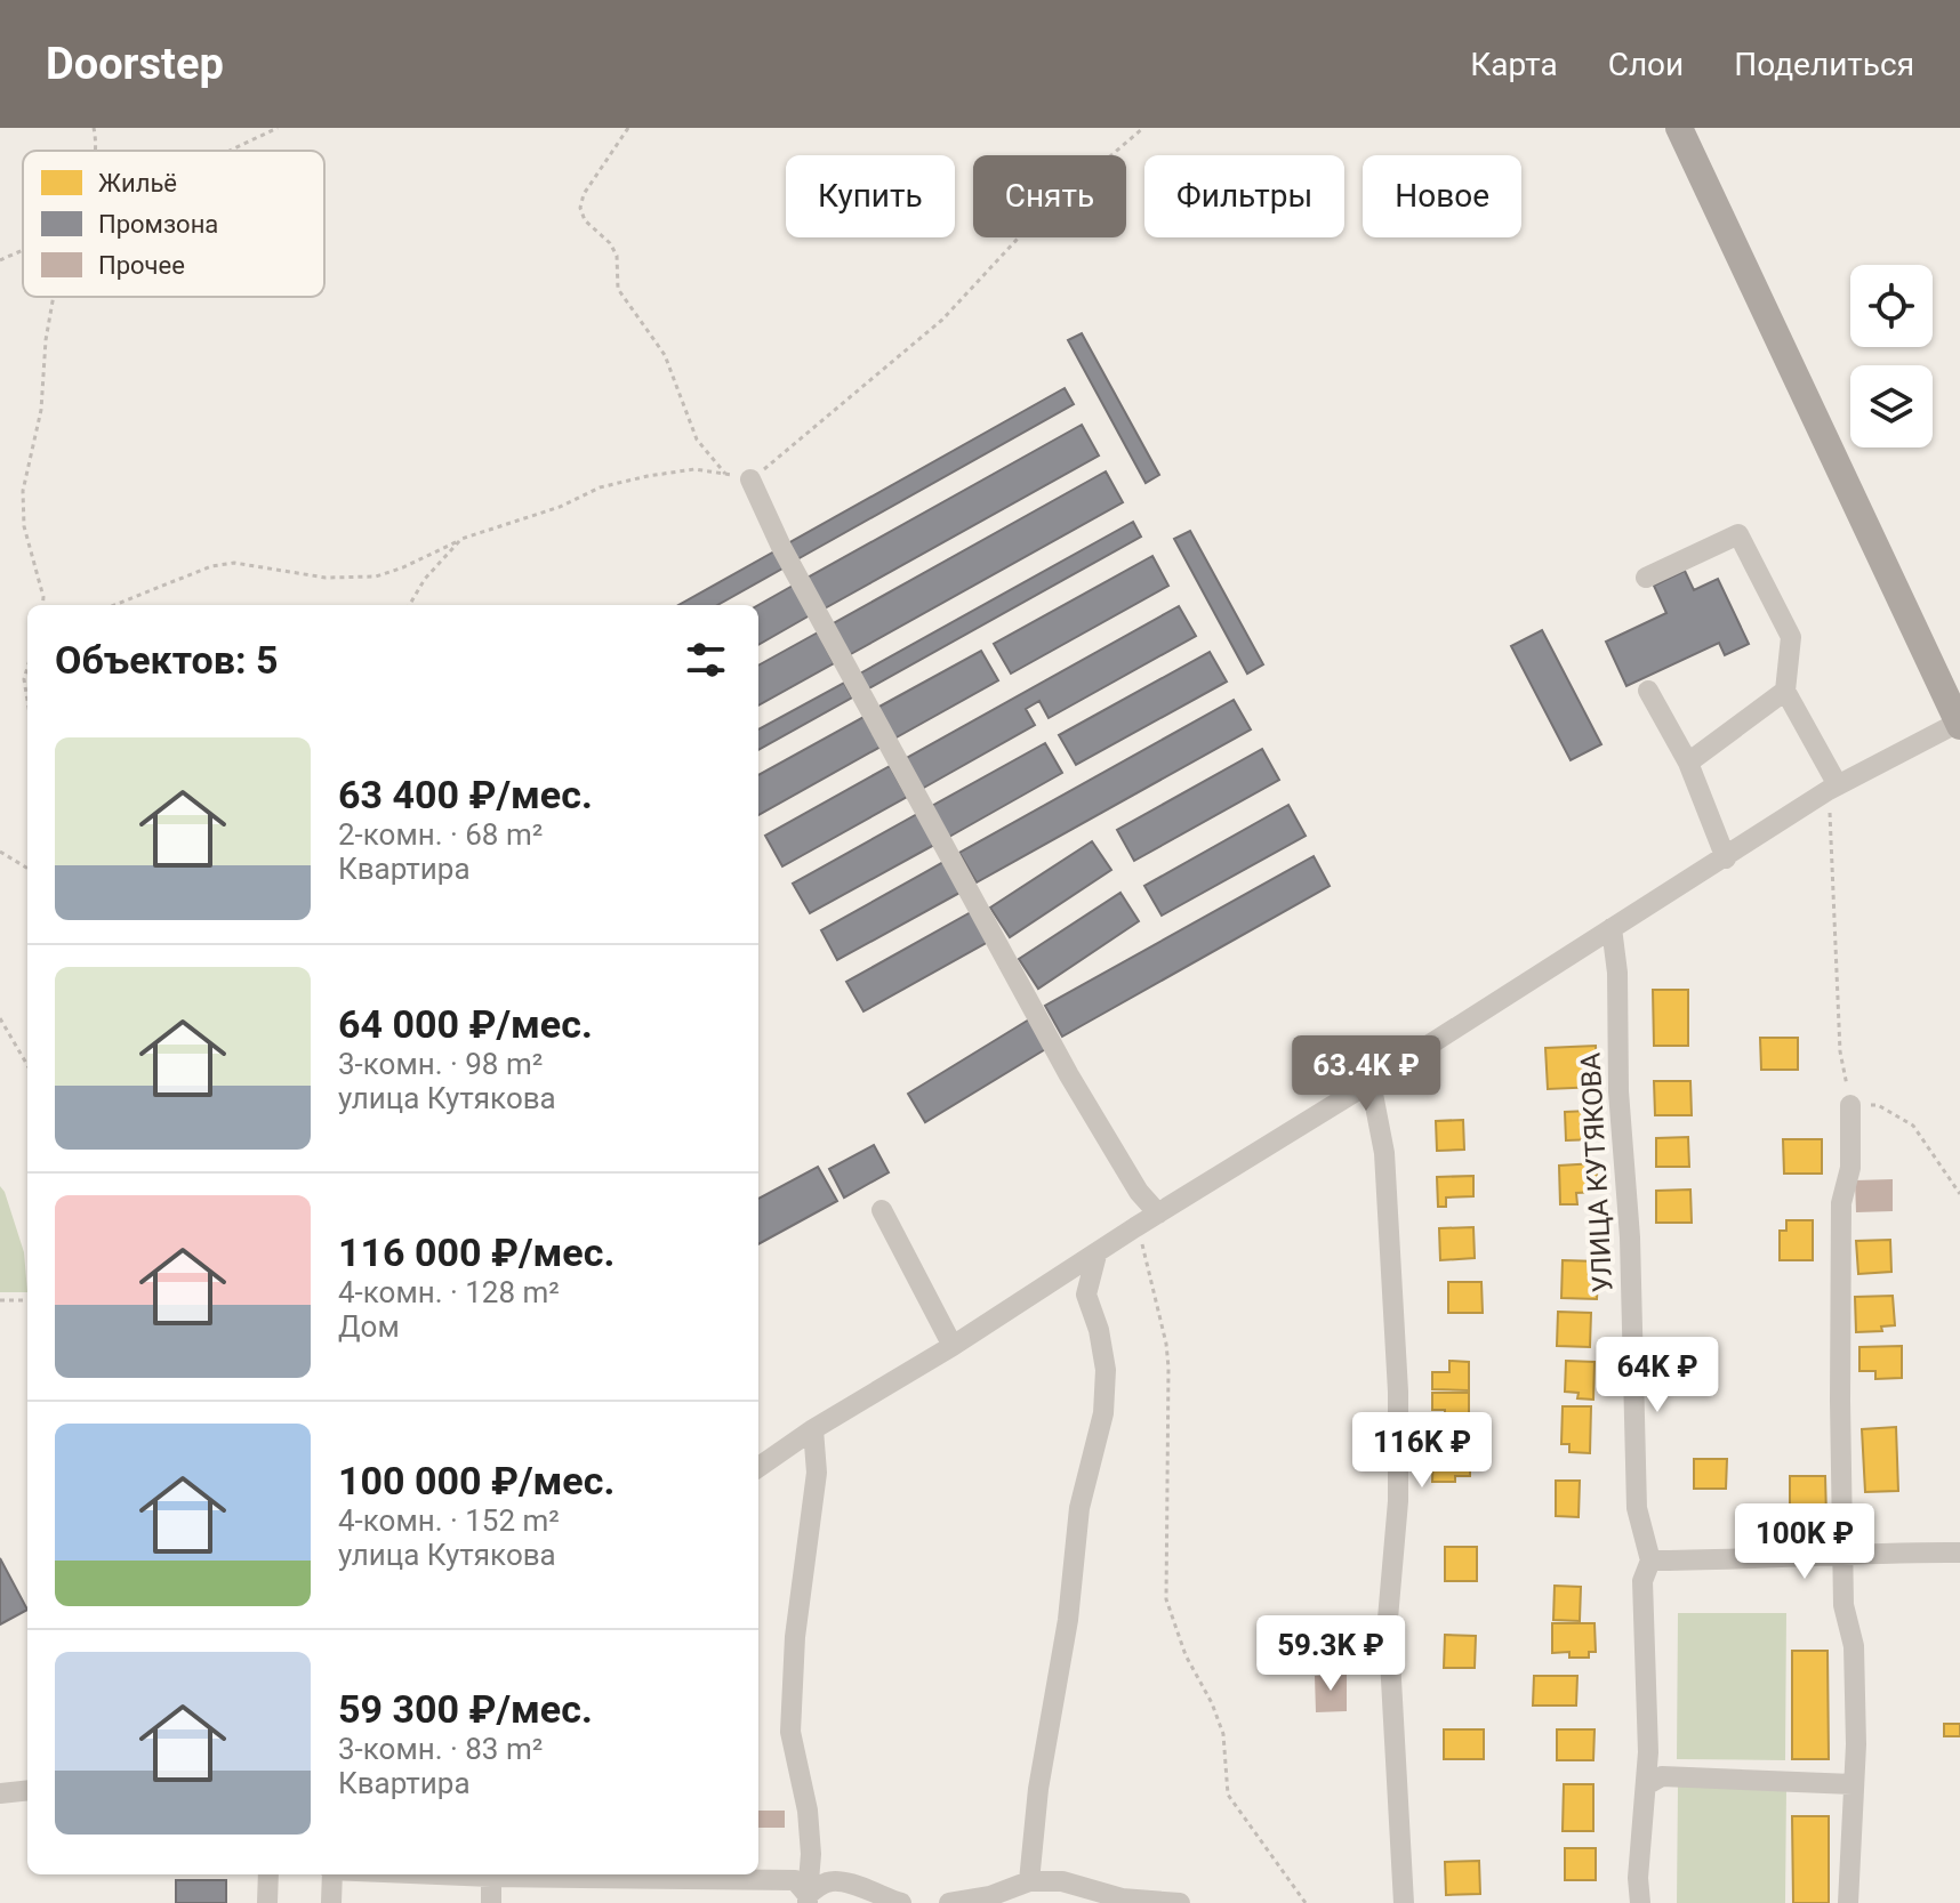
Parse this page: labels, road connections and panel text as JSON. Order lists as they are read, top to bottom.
{
  "streets": {
    "street": ["УЛИЦА КУТЯКОВА"]
  },
  "legend": ["Жильё", "Промзона", "Прочее"],
  "page": {
    "header": "Doorstep",
    "nav": ["Карта", "Слои", "Поделиться"],
    "chip": [
      "Купить",
      "Снять",
      "Фильтры",
      "Новое"
    ],
    "heading": "Объектов: 5",
    "list": [
      {
        "name": "63 400 ₽/мес.",
        "note": "2-комн. · 68 m² · Квартира"
      },
      {
        "name": "64 000 ₽/мес.",
        "note": "3-комн. · 98 m² · улица Кутякова"
      },
      {
        "name": "116 000 ₽/мес.",
        "note": "4-комн. · 128 m² · Дом"
      },
      {
        "name": "100 000 ₽/мес.",
        "note": "4-комн. · 152 m² · улица Кутякова"
      },
      {
        "name": "59 300 ₽/мес.",
        "note": "3-комн. · 83 m² · Квартира"
      }
    ],
    "price": [
      "63.4K ₽",
      "64K ₽",
      "116K ₽",
      "100K ₽",
      "59.3K ₽"
    ]
  }
}
